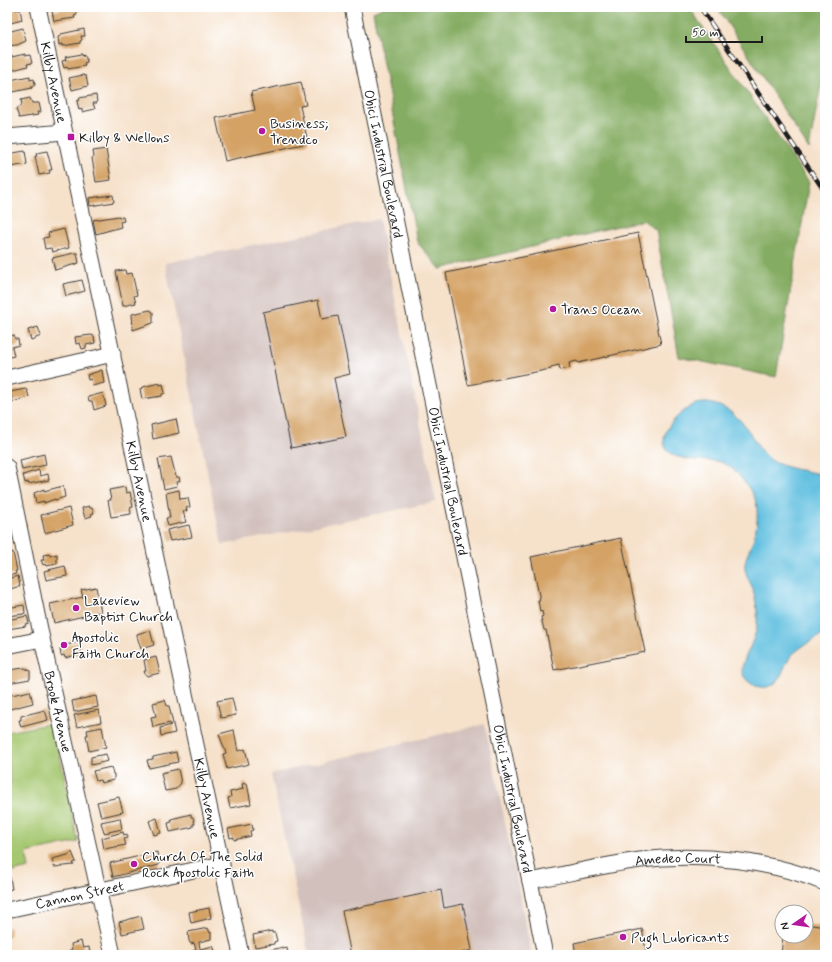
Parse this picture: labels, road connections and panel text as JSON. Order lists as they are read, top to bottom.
{
  "streets": {
    "street": [
      "Kilby Avenue",
      "Obici Industrial Boulevard",
      "Brook Avenue",
      "Amedeo Court",
      "Cannon Street"
    ]
  },
  "crossings": [
    ["Kilby Avenue", "Cannon Street"],
    ["Obici Industrial Boulevard", "Amedeo Court"],
    ["Brook Avenue", "Cannon Street"]
  ],
  "places": {
    "other": [
      "Business; Trendco",
      "Trans Ocean",
      "Lakeview Baptist Church",
      "Apostolic Faith Church",
      "Church Of The Solid Rock Apostolic Faith",
      "Pugh Lubricants"
    ],
    "transit": ["Kilby & Wellons"]
  },
  "scale_bar": "50 m",
  "north": "left"
}
